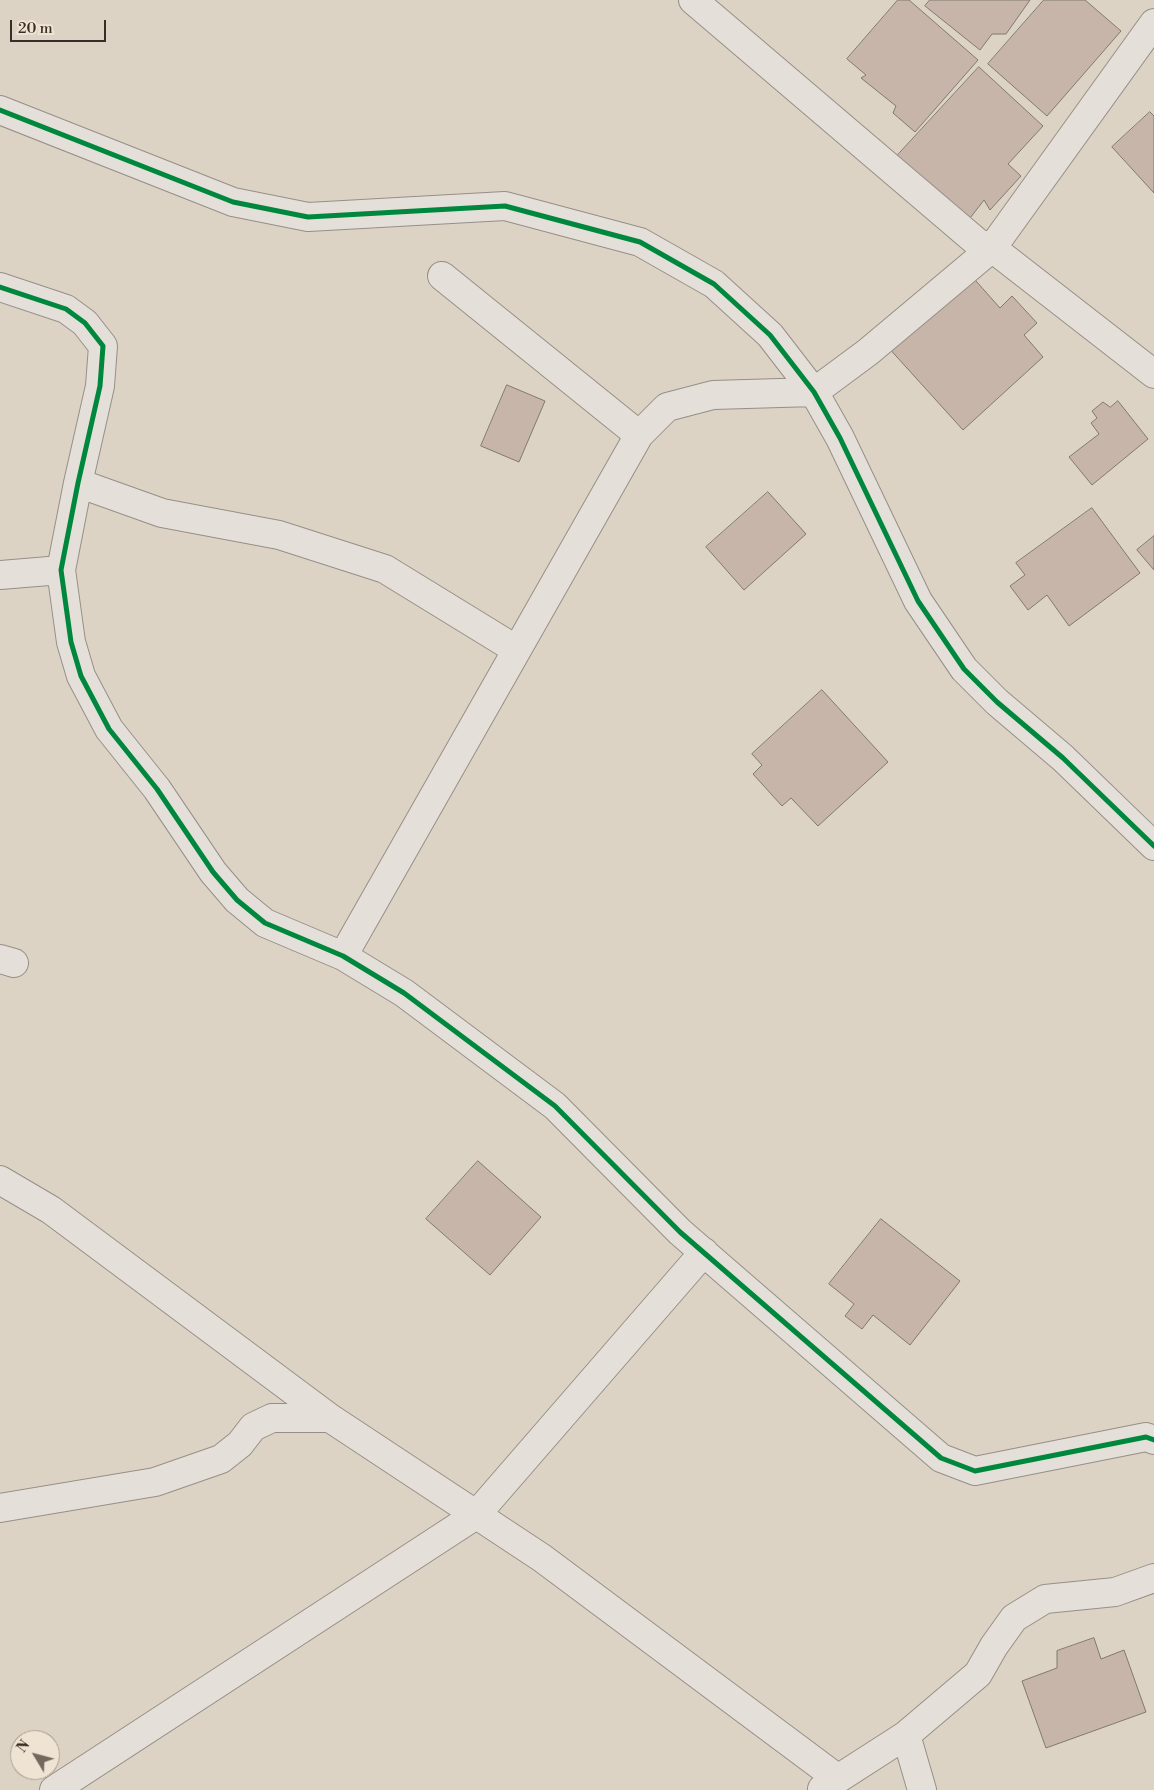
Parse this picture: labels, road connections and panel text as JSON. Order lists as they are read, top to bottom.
{
  "scale_bar": "20 m",
  "north": "top left"
}
